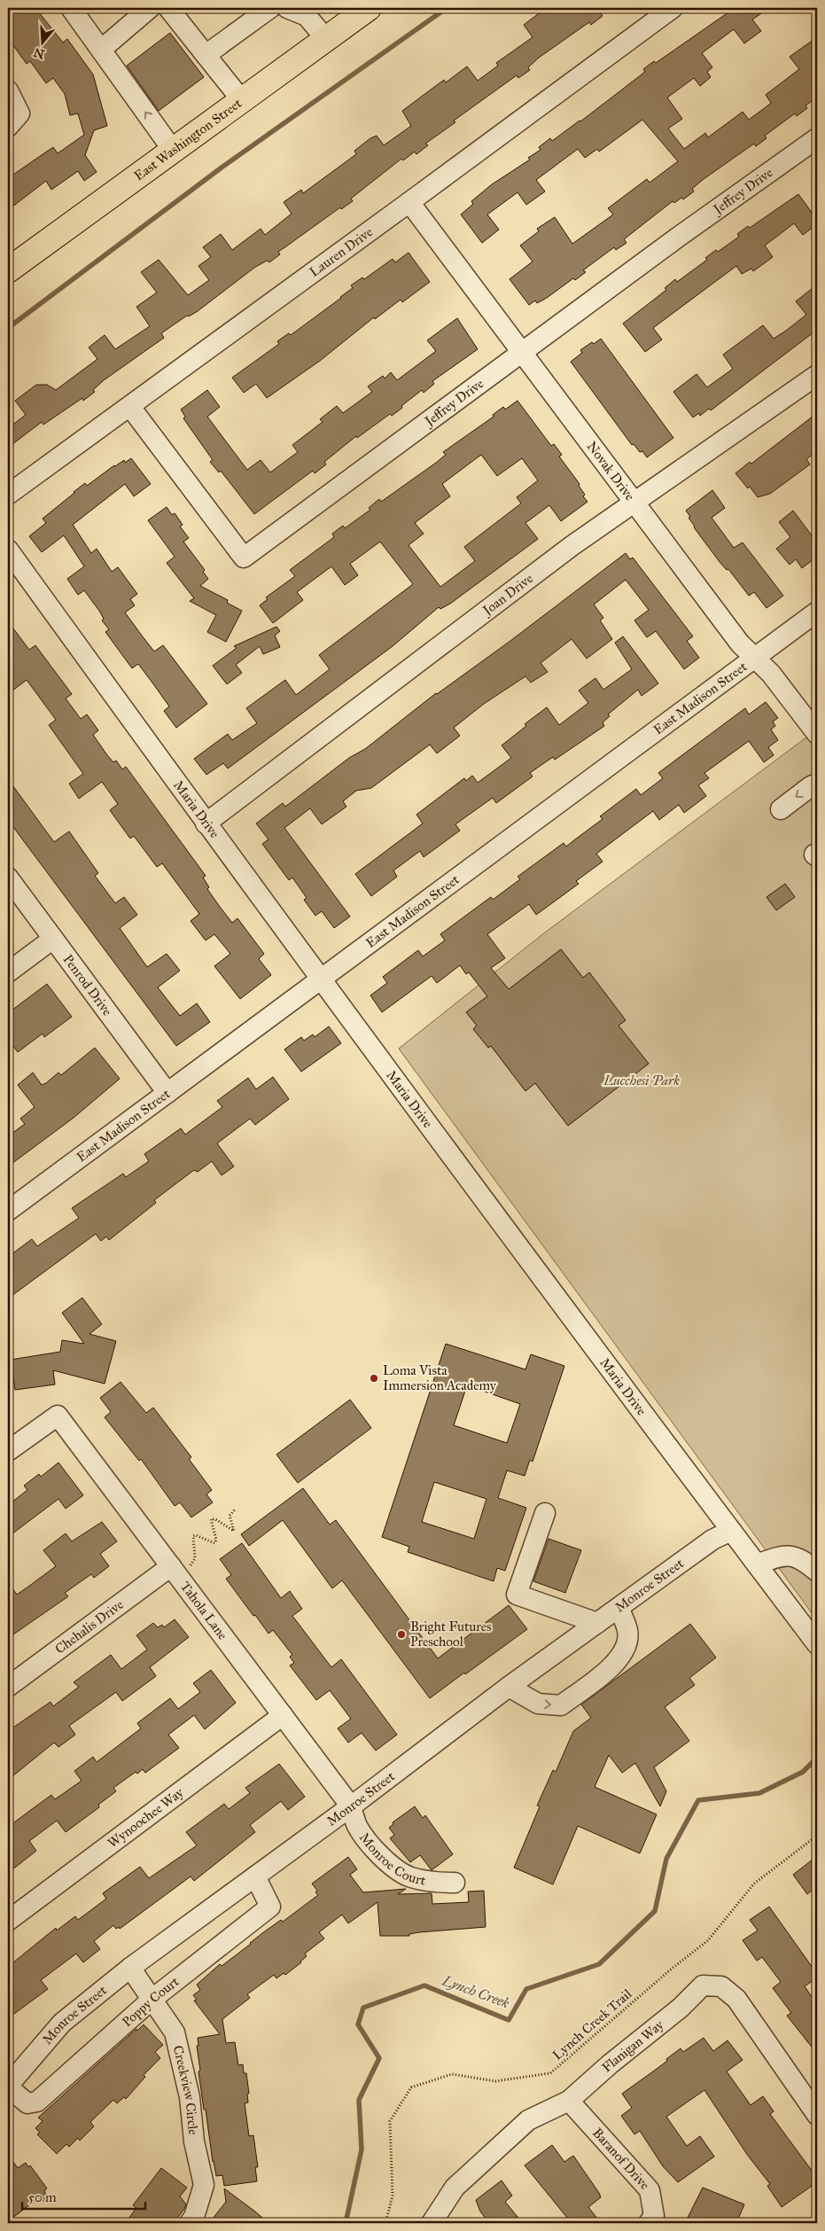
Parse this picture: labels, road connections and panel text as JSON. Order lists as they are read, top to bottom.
{
  "streets": {
    "main road": ["East Washington Street"],
    "street": [
      "Jeffrey Drive",
      "Lauren Drive",
      "Novak Drive",
      "Joan Drive",
      "East Madison Street",
      "Maria Drive",
      "Penrod Drive",
      "Monroe Street",
      "Tahola Lane",
      "Chehalis Drive",
      "Wynoochee Way",
      "Monroe Court",
      "Poppy Court",
      "Flanigan Way",
      "Creekview Circle",
      "Baranof Drive"
    ],
    "path": ["Lynch Creek Trail"]
  },
  "crossings": [
    ["Jeffrey Drive", "Lauren Drive"],
    ["Jeffrey Drive", "Novak Drive"],
    ["Lauren Drive", "Novak Drive"],
    ["Novak Drive", "Joan Drive"],
    ["Novak Drive", "East Madison Street"],
    ["Joan Drive", "Maria Drive"],
    ["East Madison Street", "Maria Drive"],
    ["East Madison Street", "Penrod Drive"],
    ["Maria Drive", "Monroe Street"],
    ["Monroe Street", "Tahola Lane"],
    ["Monroe Street", "Monroe Court"],
    ["Monroe Street", "Poppy Court"],
    ["Monroe Street", "Creekview Circle"],
    ["Tahola Lane", "Chehalis Drive"],
    ["Tahola Lane", "Wynoochee Way"],
    ["Tahola Lane", "Monroe Court"],
    ["Poppy Court", "Creekview Circle"],
    ["Flanigan Way", "Baranof Drive"]
  ],
  "water": ["Lynch Creek"],
  "parks": ["Lucchesi Park"],
  "places": ["Loma Vista Immersion Academy", "Bright Futures Preschool"],
  "scale_bar": "50 m",
  "north": "bottom"
}
